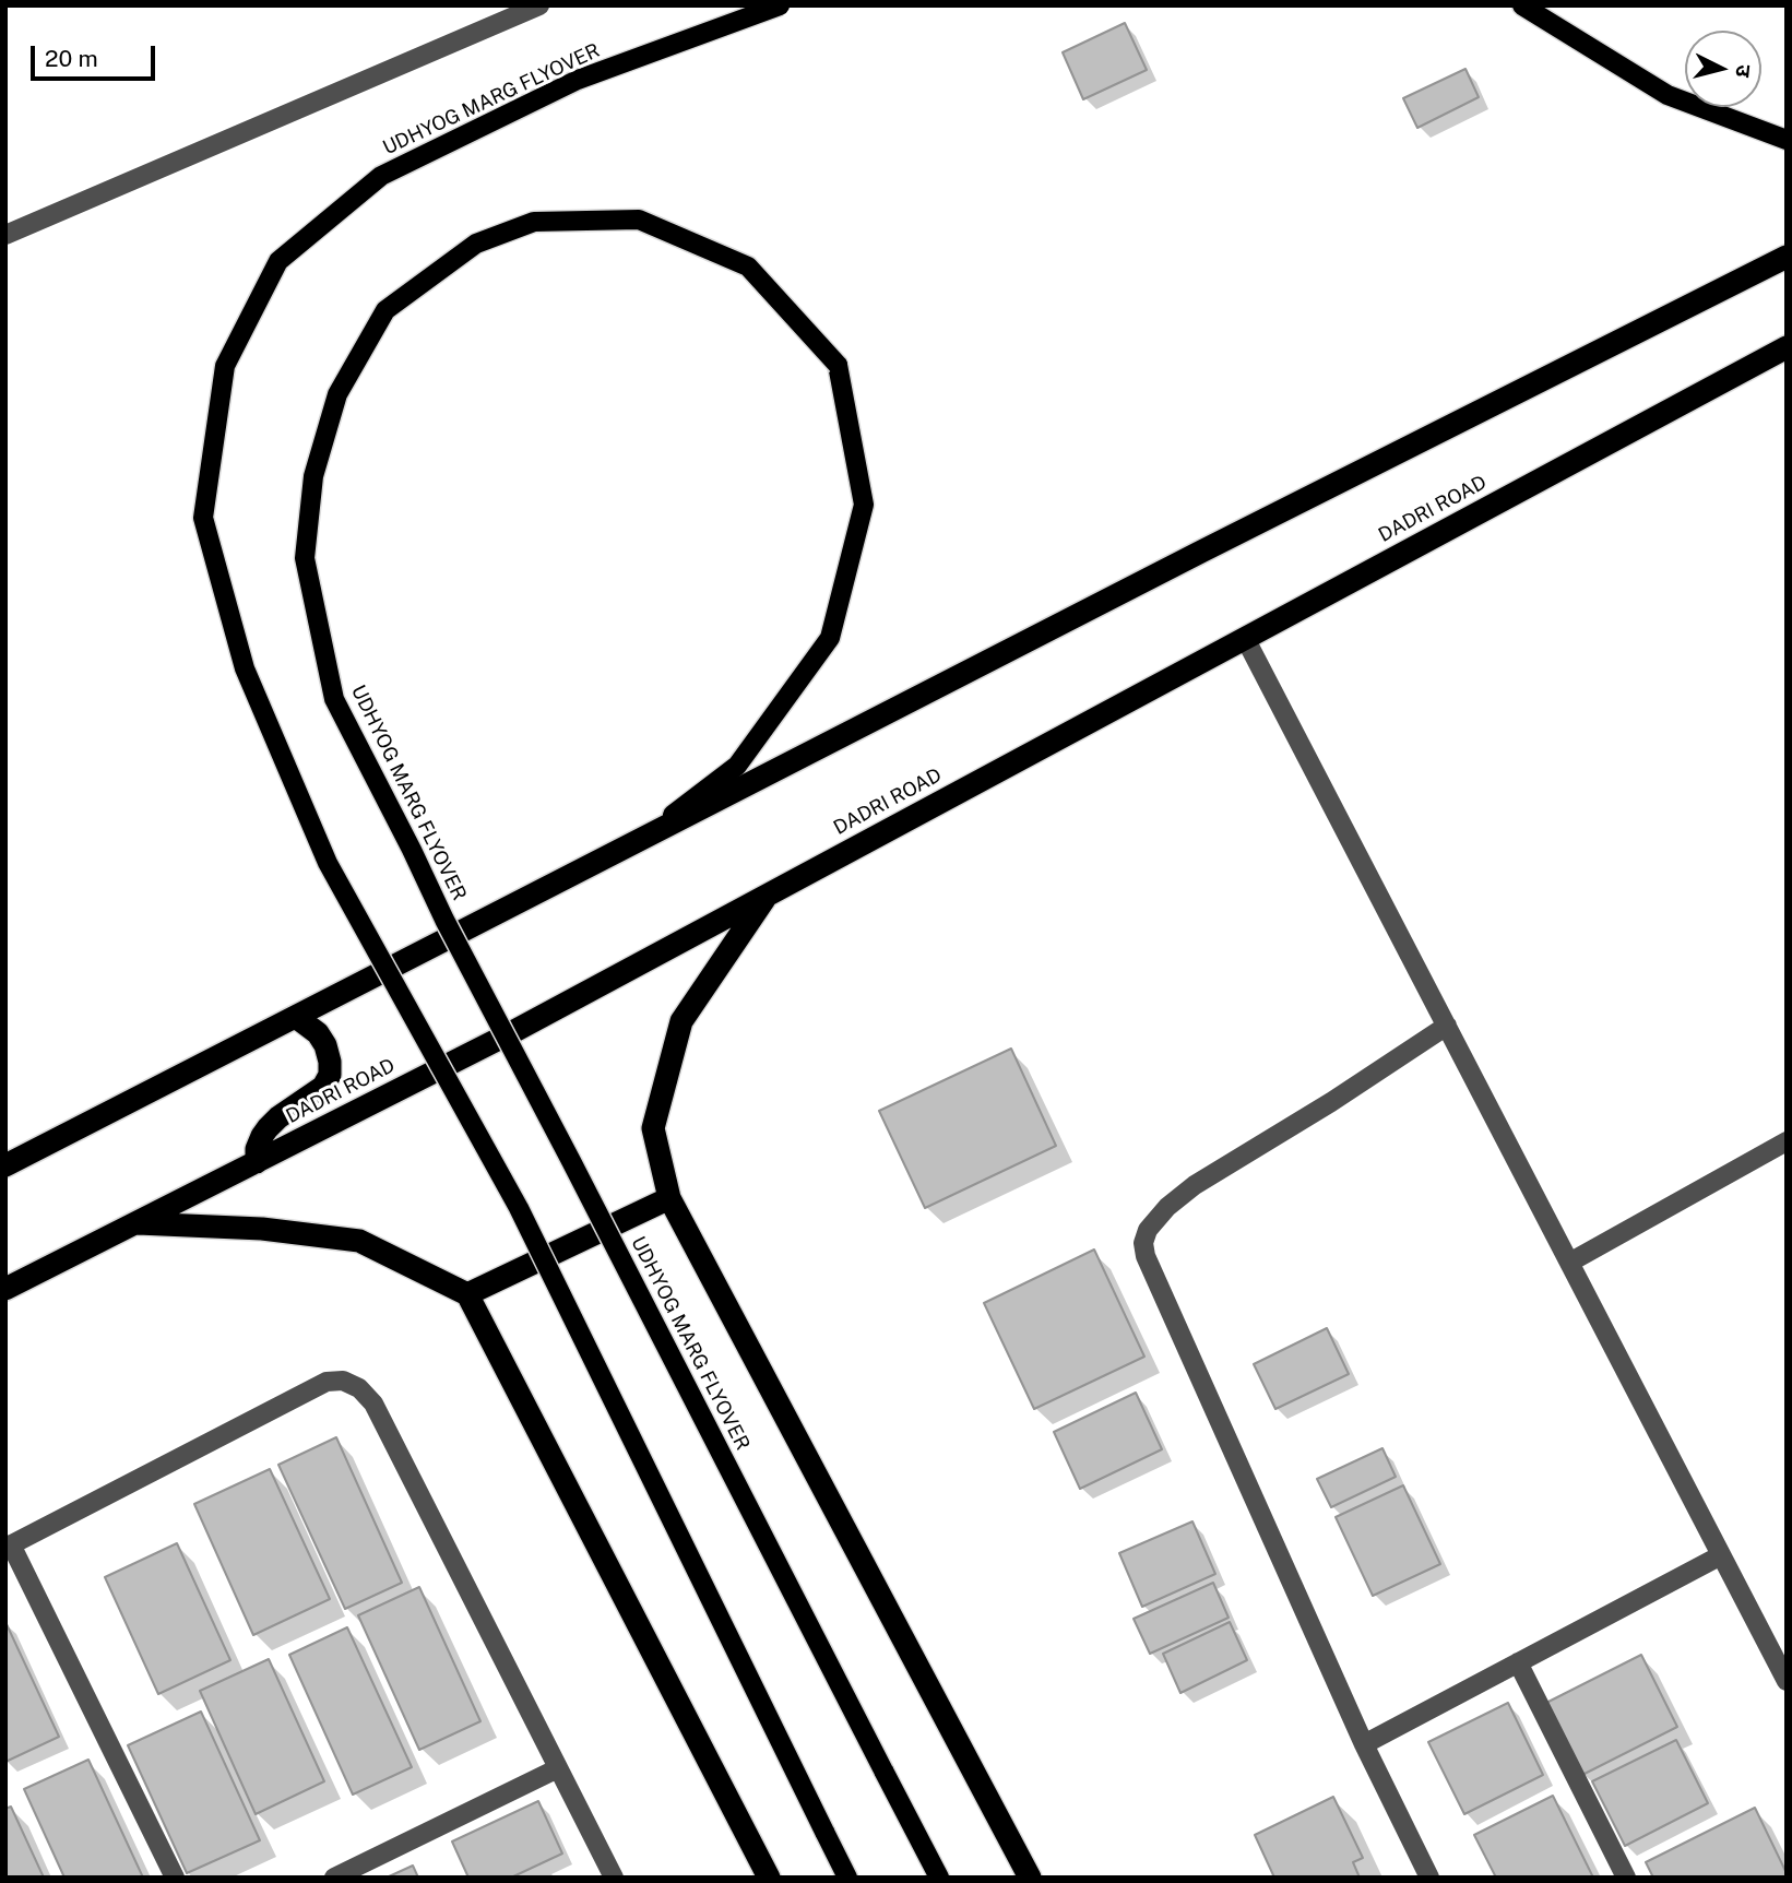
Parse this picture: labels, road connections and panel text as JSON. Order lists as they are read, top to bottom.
{
  "streets": {
    "highway": ["DADRI ROAD"],
    "main road": ["UDHYOG MARG FLYOVER"]
  },
  "scale_bar": "20 m",
  "north": "right"
}
